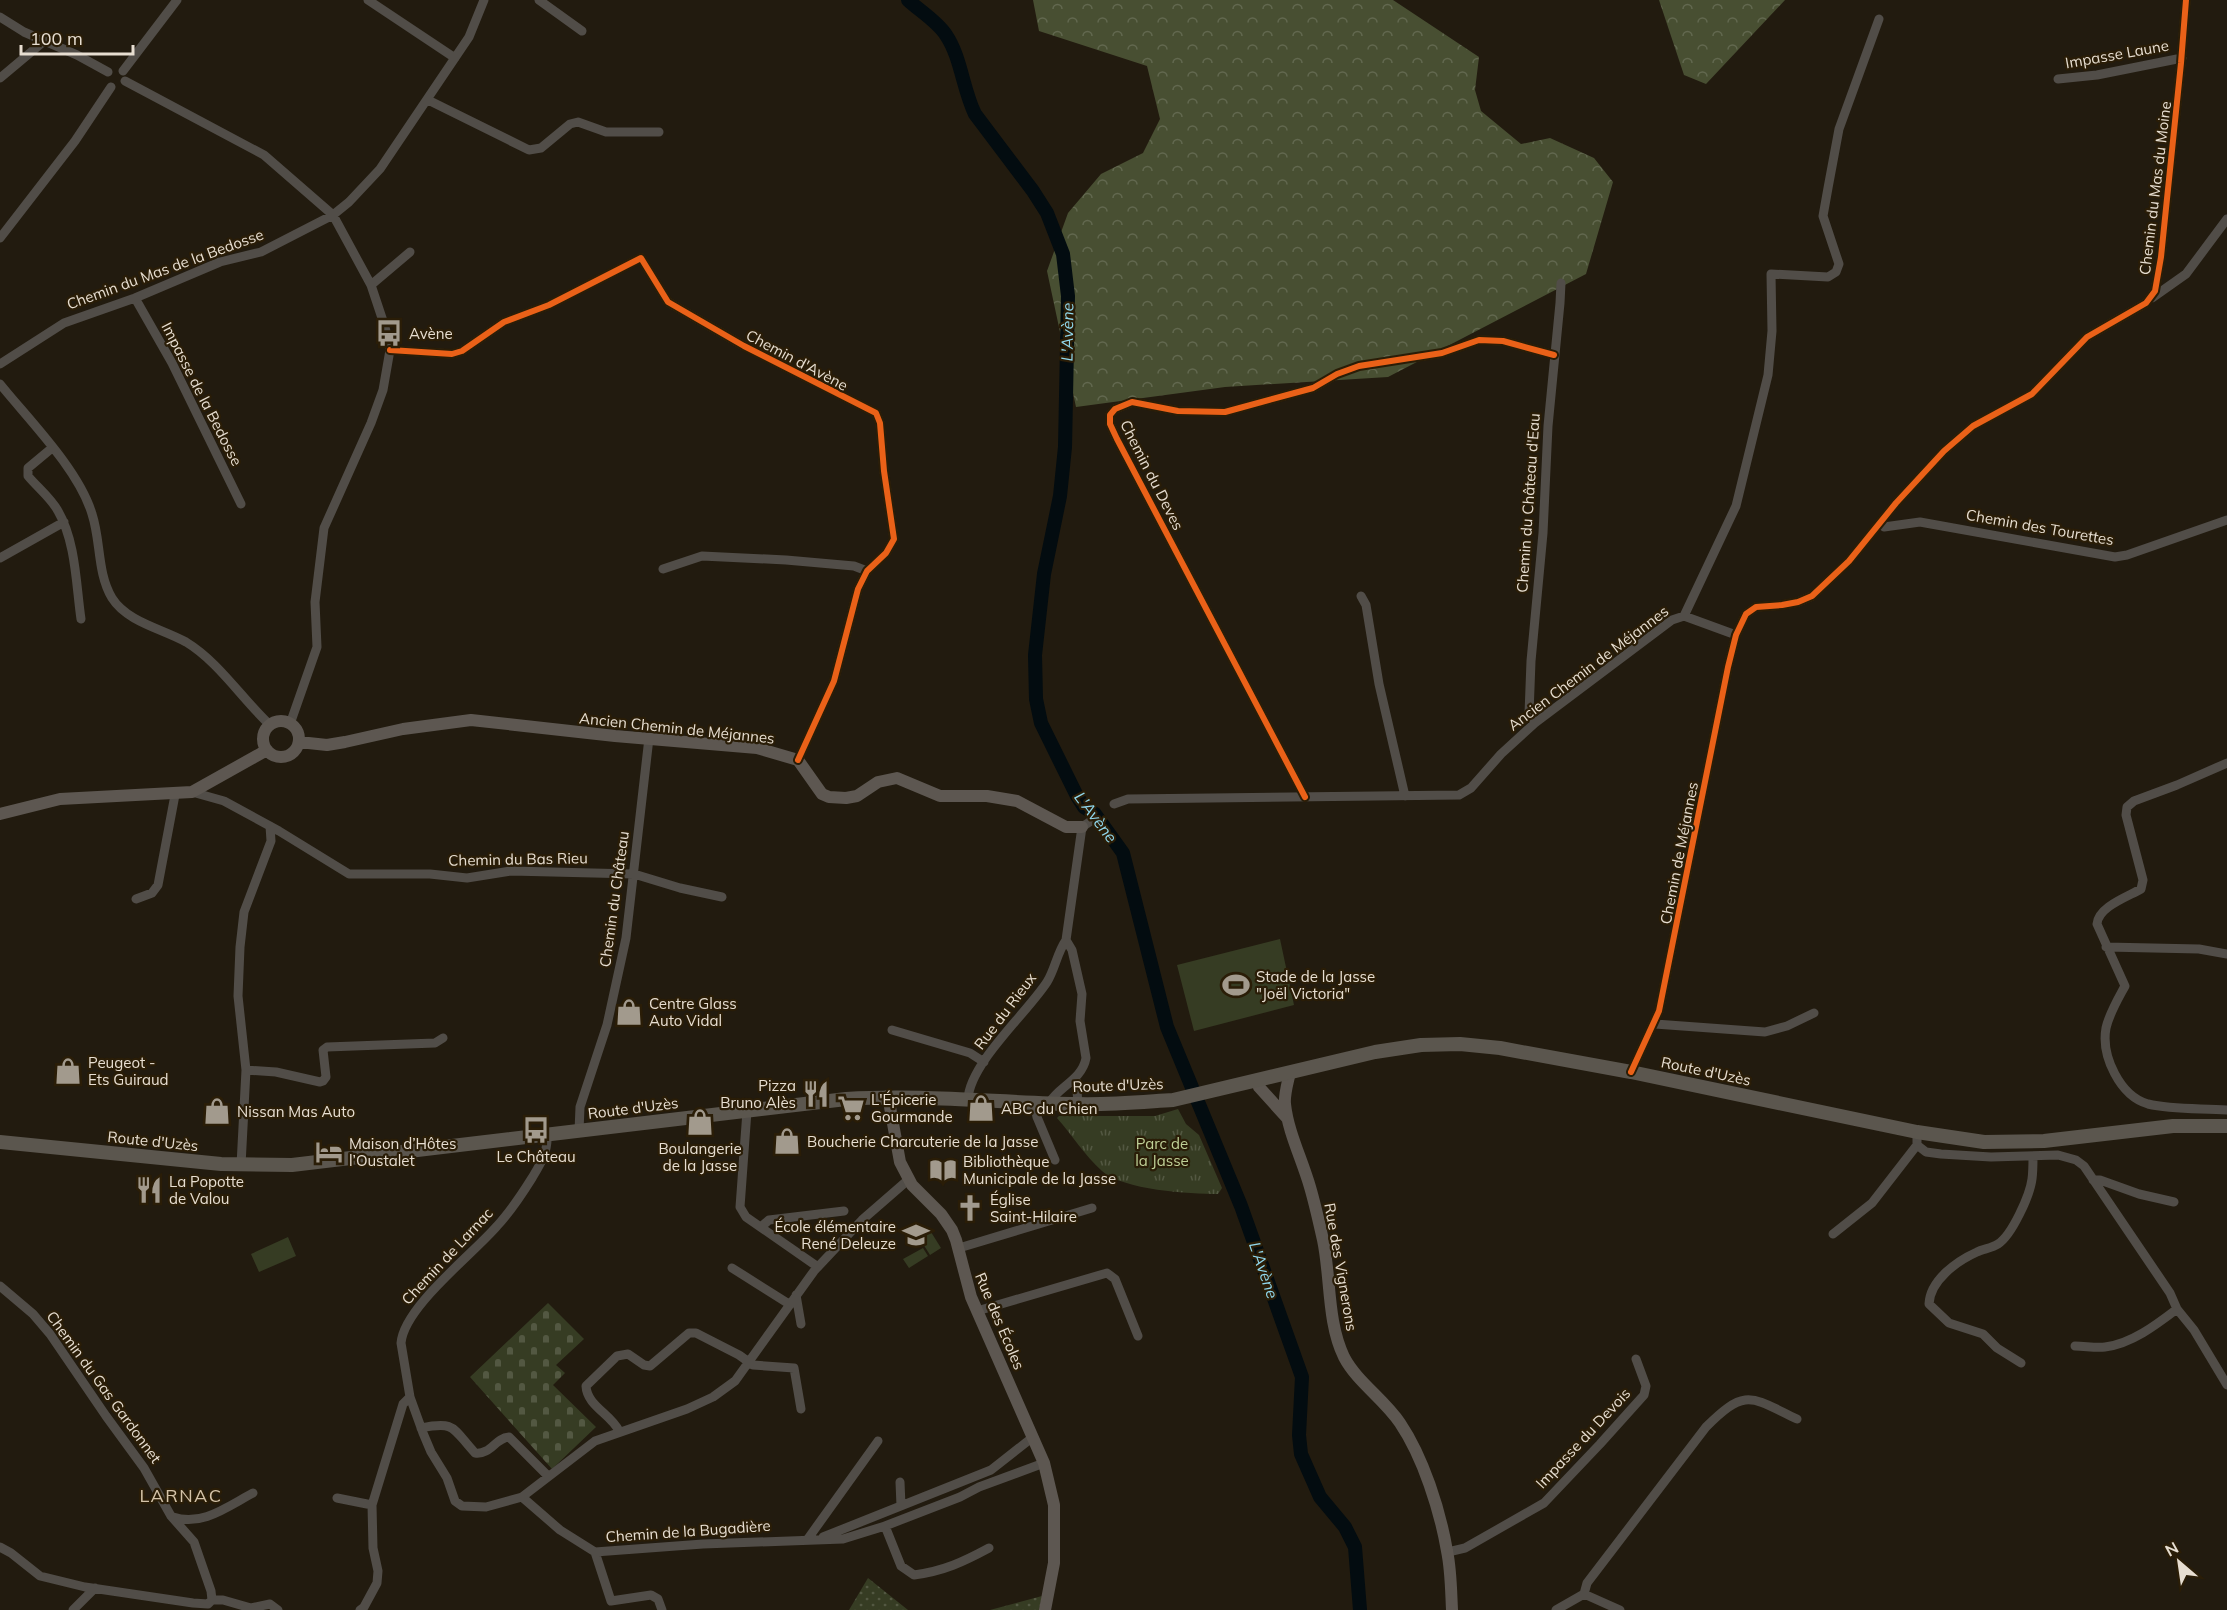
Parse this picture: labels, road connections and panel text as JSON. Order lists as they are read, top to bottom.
{
  "streets": {
    "main road": ["Route d'Uzès"],
    "street": [
      "Impasse Laune",
      "Chemin du Mas du Moine",
      "Chemin du Mas de la Bedosse",
      "Chemin d'Avène",
      "Impasse de la Bedosse",
      "Chemin du Deves",
      "Chemin du Château d'Eau",
      "Chemin des Tourettes",
      "Ancien Chemin de Méjannes",
      "Chemin de Méjannes",
      "Chemin du Bas Rieu",
      "Chemin du Château",
      "Rue du Rieux",
      "Chemin de Larnac",
      "Rue des Vignerons",
      "Rue des Écoles",
      "Chemin du Gas Gardonnet",
      "Impasse du Devois",
      "Chemin de la Bugadière"
    ]
  },
  "crossings": [
    ["Impasse Laune", "Chemin du Mas du Moine"],
    ["Chemin du Mas de la Bedosse", "Impasse de la Bedosse"],
    ["Chemin d'Avène", "Ancien Chemin de Méjannes"],
    ["Chemin du Deves", "Chemin du Château d'Eau"],
    ["Chemin du Deves", "Ancien Chemin de Méjannes"],
    ["Chemin du Château d'Eau", "Ancien Chemin de Méjannes"],
    ["Ancien Chemin de Méjannes", "Chemin de Méjannes"],
    ["Ancien Chemin de Méjannes", "Chemin du Château"],
    ["Chemin de Méjannes", "Route d'Uzès"],
    ["Chemin du Bas Rieu", "Chemin du Château"],
    ["Chemin du Château", "Route d'Uzès"],
    ["Rue du Rieux", "Route d'Uzès"],
    ["Route d'Uzès", "Chemin de Larnac"],
    ["Route d'Uzès", "Rue des Vignerons"],
    ["Route d'Uzès", "Rue des Écoles"],
    ["Rue des Vignerons", "Impasse du Devois"],
    ["Rue des Écoles", "Chemin de la Bugadière"]
  ],
  "districts": ["LARNAC"],
  "water": ["L'Avène"],
  "parks": ["Parc de la Jasse"],
  "places": {
    "bus stop": ["Avène", "Le Château"],
    "sports": ["Stade de la Jasse \"Joël Victoria\""],
    "shop": [
      "Centre Glass Auto Vidal",
      "Peugeot - Ets Guiraud",
      "ABC du Chien",
      "Nissan Mas Auto",
      "Boulangerie de la Jasse",
      "Boucherie Charcuterie de la Jasse"
    ],
    "restaurant": ["Pizza Bruno Alès", "La Popotte de Valou"],
    "supermarket": ["L'Épicerie Gourmande"],
    "hotel": ["Maison d’Hôtes l’Oustalet"],
    "library": ["Bibliothèque Municipale de la Jasse"],
    "church": ["Église Saint-Hilaire"],
    "school or university": ["École élémentaire René Deleuze"]
  },
  "scale_bar": "100 m",
  "north": "top left"
}
